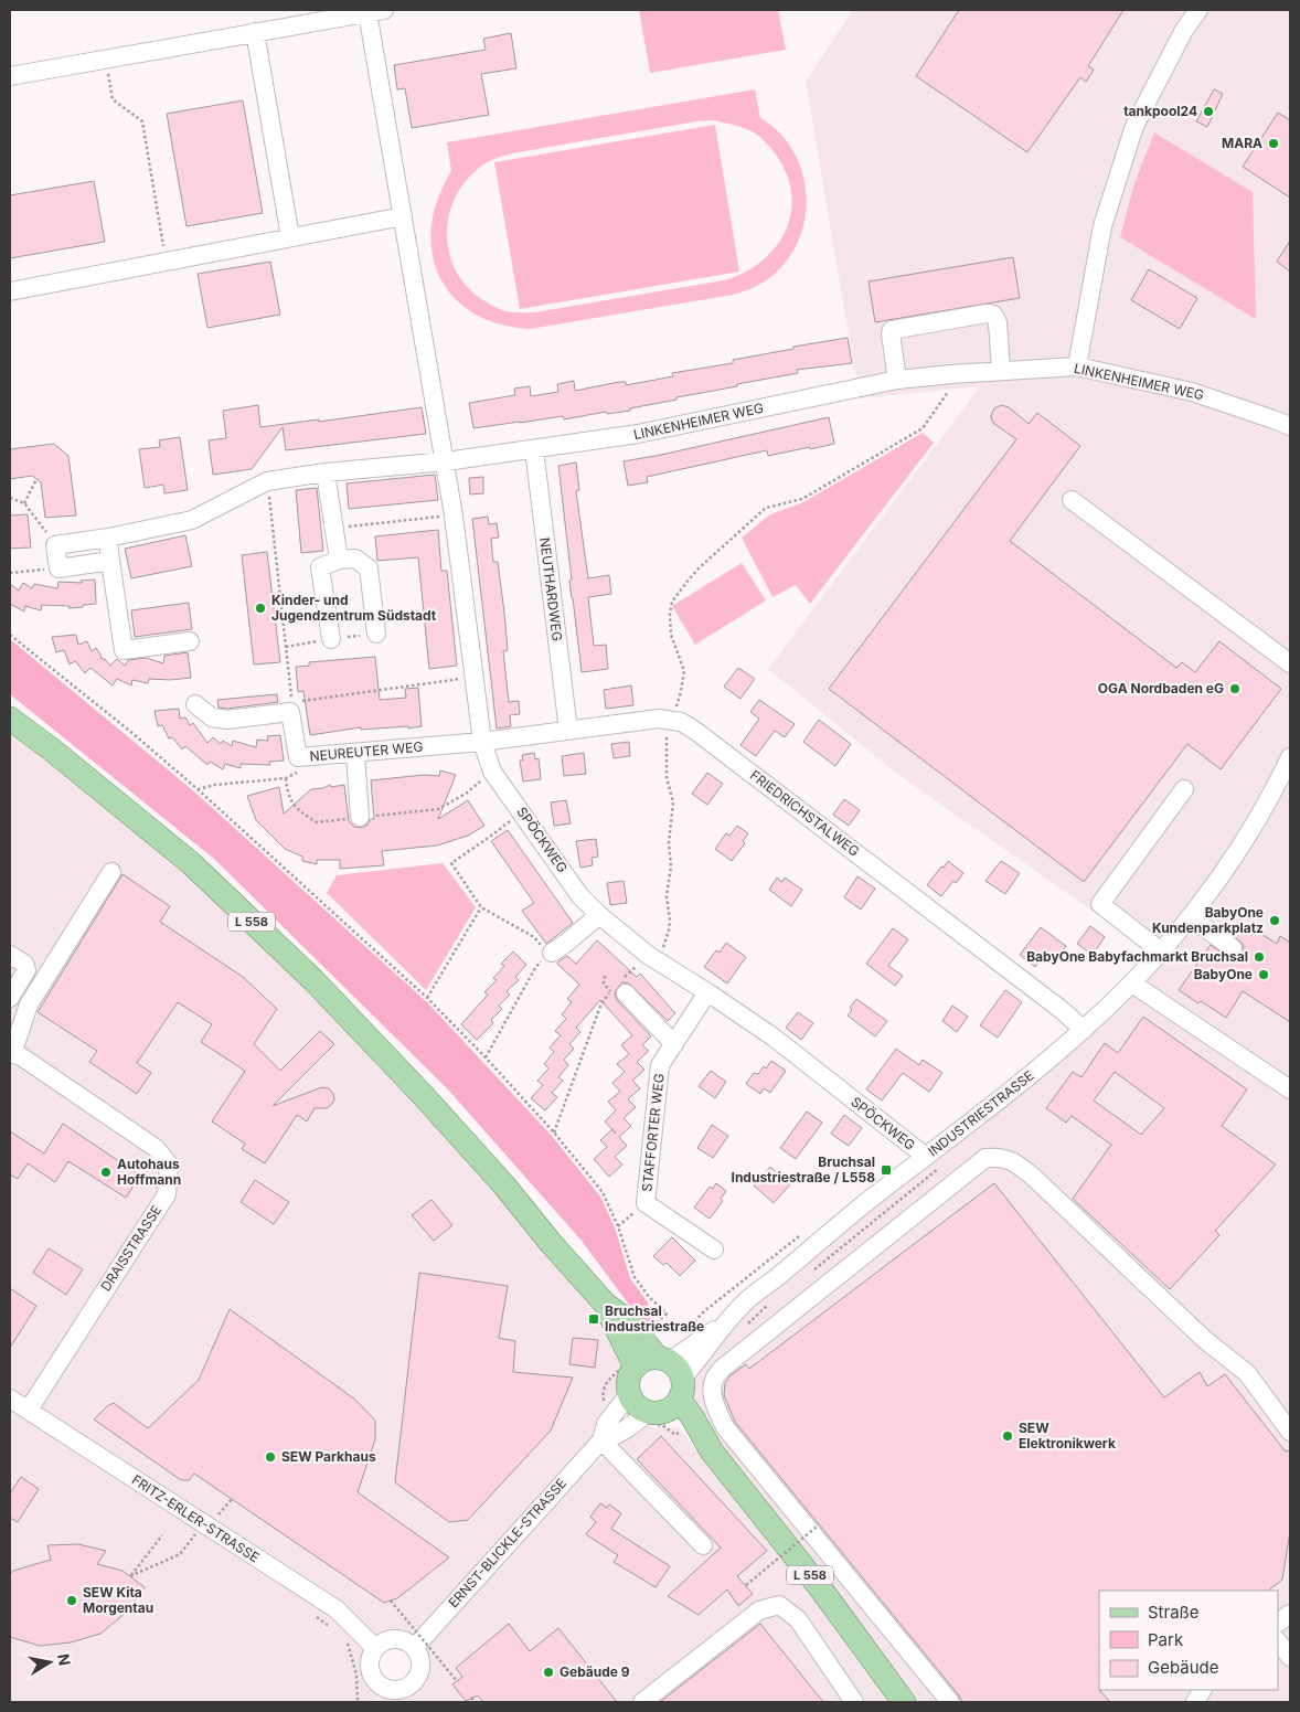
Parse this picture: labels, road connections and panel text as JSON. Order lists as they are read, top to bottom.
{
  "streets": {
    "main road": ["L 558"],
    "street": [
      "LINKENHEIMER WEG",
      "NEUTHARDWEG",
      "NEUREUTER WEG",
      "FRIEDRICHSTALWEG",
      "SPÖCKWEG",
      "INDUSTRIESTRASSE",
      "STAFFORTER WEG",
      "DRAISSTRASSE",
      "FRITZ-ERLER-STRASSE",
      "ERNST-BLICKLE-STRASSE"
    ]
  },
  "crossings": [
    ["LINKENHEIMER WEG", "NEUTHARDWEG"],
    ["LINKENHEIMER WEG", "SPÖCKWEG"],
    ["NEUTHARDWEG", "FRIEDRICHSTALWEG"],
    ["NEUREUTER WEG", "FRIEDRICHSTALWEG"],
    ["NEUREUTER WEG", "SPÖCKWEG"],
    ["FRIEDRICHSTALWEG", "SPÖCKWEG"],
    ["FRIEDRICHSTALWEG", "INDUSTRIESTRASSE"],
    ["SPÖCKWEG", "INDUSTRIESTRASSE"],
    ["SPÖCKWEG", "STAFFORTER WEG"],
    ["L 558", "INDUSTRIESTRASSE"],
    ["L 558", "ERNST-BLICKLE-STRASSE"],
    ["INDUSTRIESTRASSE", "ERNST-BLICKLE-STRASSE"],
    ["DRAISSTRASSE", "FRITZ-ERLER-STRASSE"],
    ["FRITZ-ERLER-STRASSE", "ERNST-BLICKLE-STRASSE"]
  ],
  "places": {
    "other": [
      "tankpool24",
      "MARA",
      "Kinder- und Jugendzentrum Südstadt",
      "OGA Nordbaden eG",
      "BabyOne Kundenparkplatz",
      "BabyOne Babyfachmarkt Bruchsal",
      "BabyOne",
      "Autohaus Hoffmann",
      "SEW Elektronikwerk",
      "SEW Parkhaus",
      "SEW Kita Morgentau",
      "Gebäude 9"
    ],
    "transit": ["Bruchsal Industriestraße / L558", "Bruchsal Industriestraße"]
  },
  "legend": ["Straße", "Park", "Gebäude"],
  "north": "right"
}
